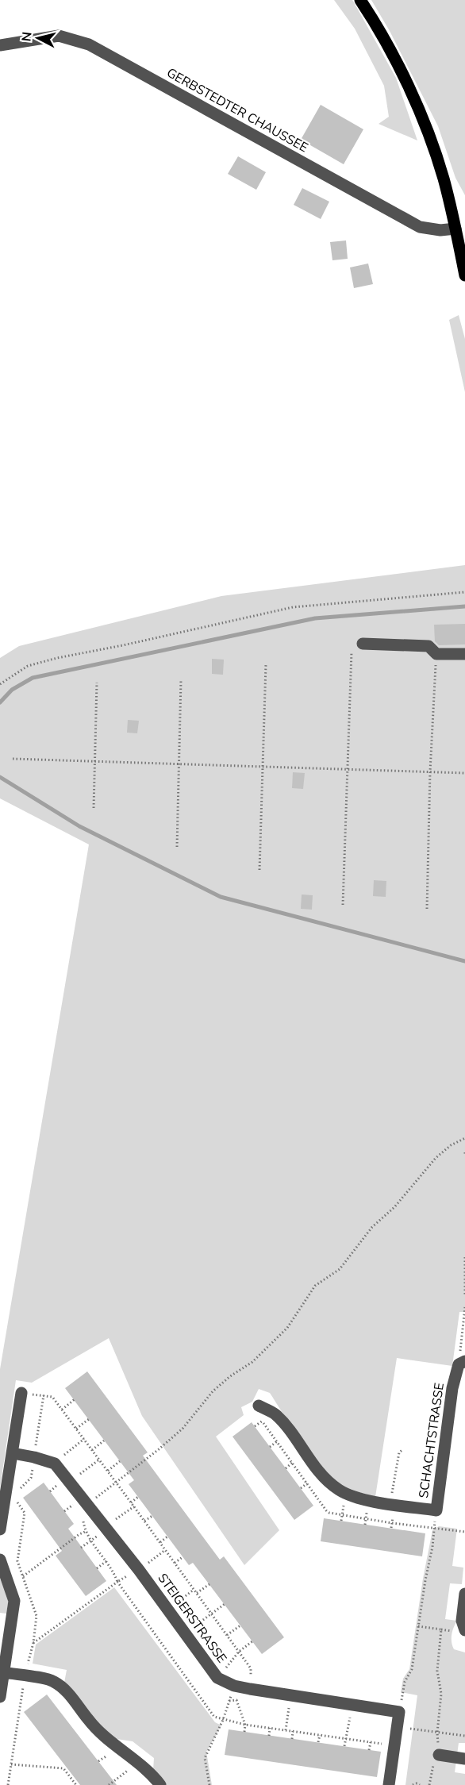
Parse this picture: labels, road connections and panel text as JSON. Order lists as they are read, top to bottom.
{
  "streets": {
    "street": ["GERBSTEDTER CHAUSSEE", "SCHACHTSTRASSE", "STEIGERSTRASSE"]
  },
  "north": "left"
}
